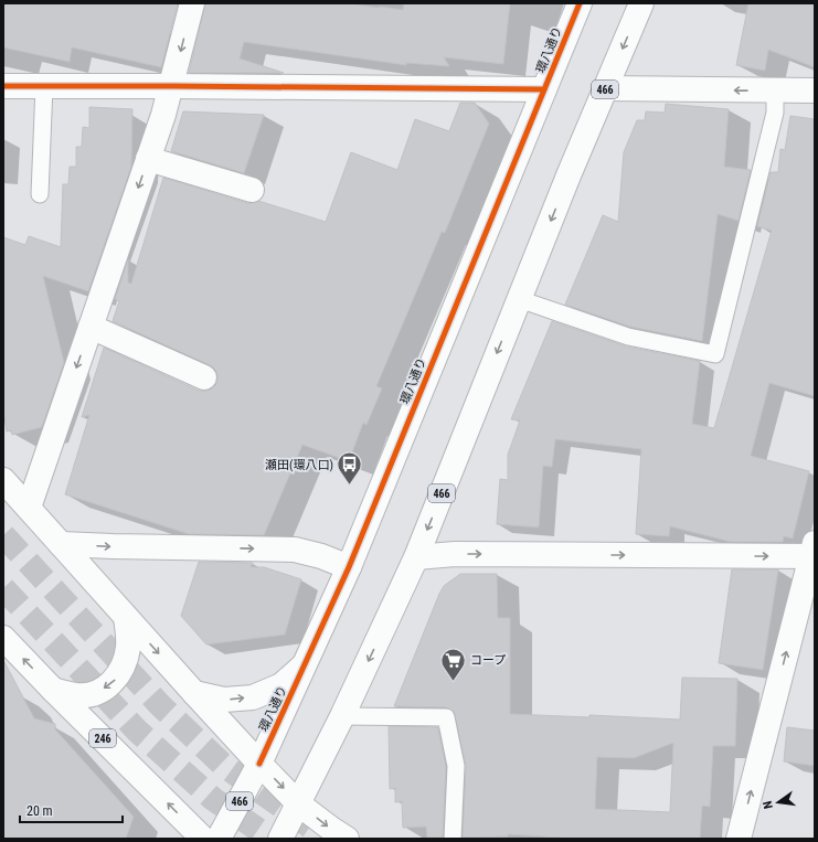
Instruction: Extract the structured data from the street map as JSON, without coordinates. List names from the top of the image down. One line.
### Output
{"streets":{"main road":["環八通り","466","246"]},"places":{"bus stop":["瀬田(環八口)"],"supermarket":["コープ"]},"scale_bar":"20 m","north":"left"}
